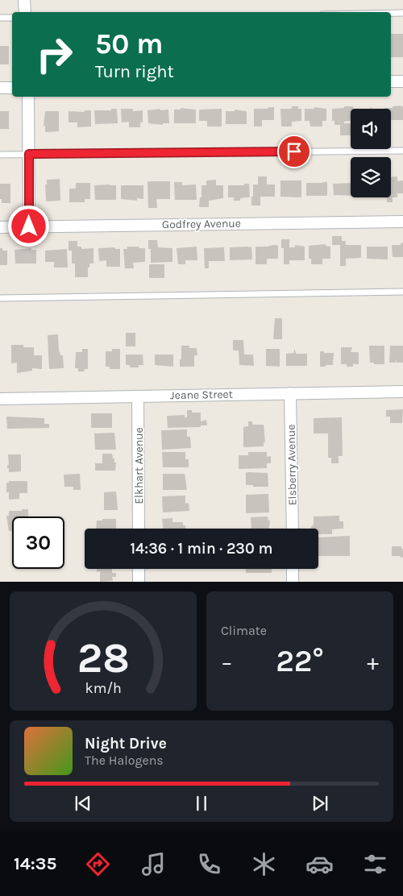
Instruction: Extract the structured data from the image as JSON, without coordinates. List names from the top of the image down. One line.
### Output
{"streets":{"street":["Godfrey Avenue","Jeane Street","Elsberry Avenue","Elkhart Avenue"]},"crossings":[["Jeane Street","Elsberry Avenue"],["Jeane Street","Elkhart Avenue"]],"page":{"turn":["50 m","Turn right"],"limit":"30","trip":"14:36 · 1 min · 230 m","tile":"Climate","heat":["−","22°","+"],"song":["Night Drive","The Halogens"],"tabs":"14:35","gauge":["28","km/h"]}}
